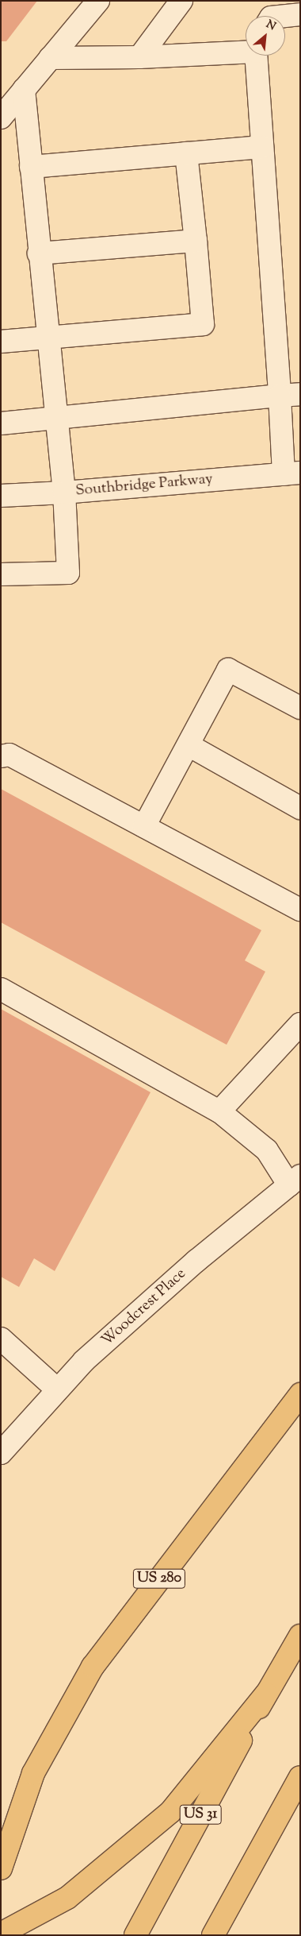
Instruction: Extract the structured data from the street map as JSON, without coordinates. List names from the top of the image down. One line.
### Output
{"streets":{"highway":["US 280","US 31"],"street":["Southbridge Parkway","Woodcrest Place"]},"north":"top right"}
